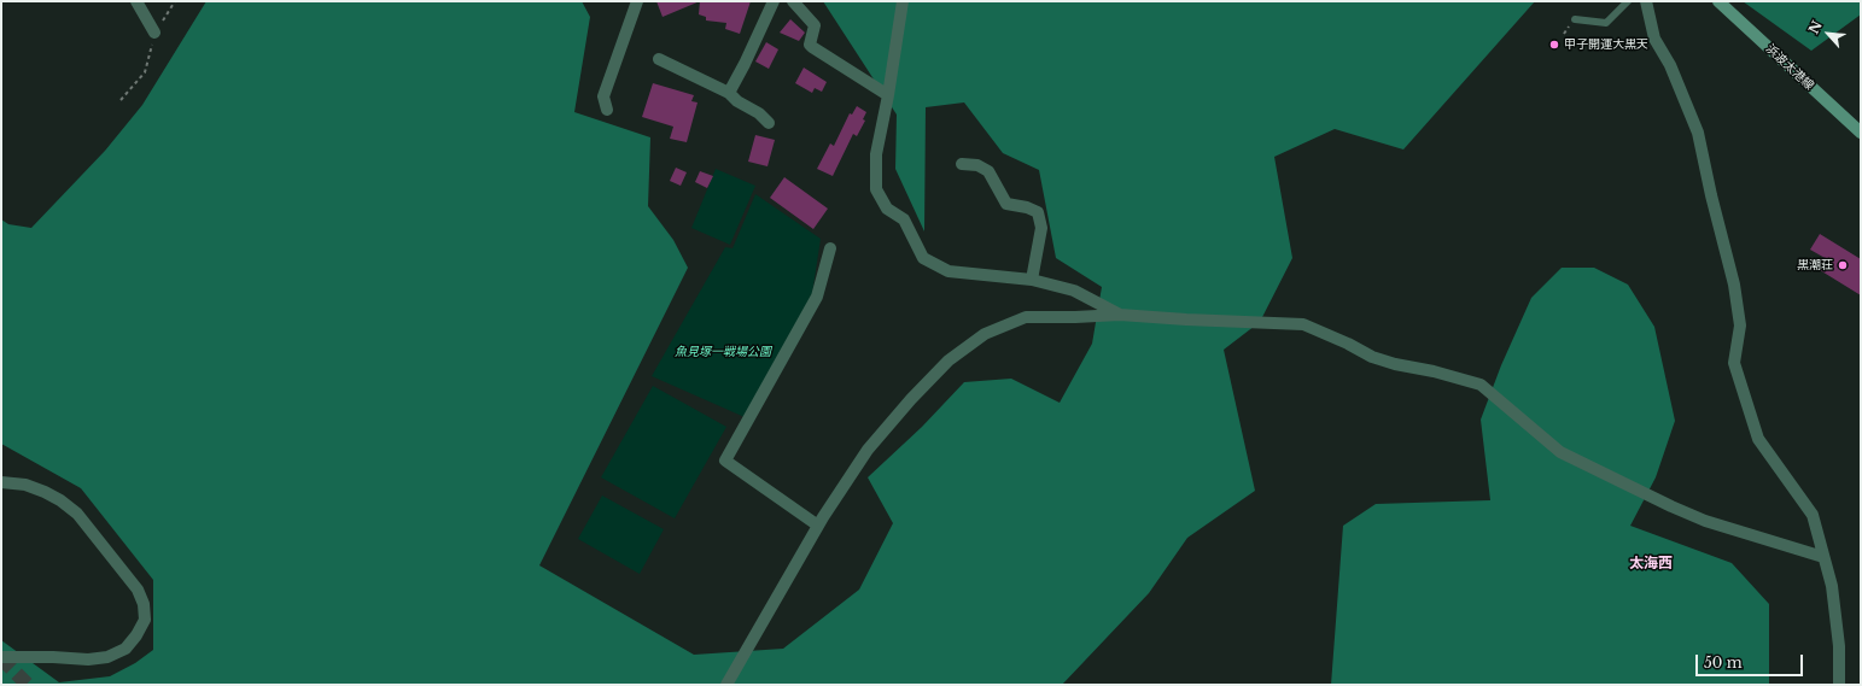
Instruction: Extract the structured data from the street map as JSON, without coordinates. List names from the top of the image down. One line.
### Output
{"streets":{"main road":["浜波太港線"]},"districts":["太海西"],"parks":["魚見塚一戦場公園"],"places":["甲子開運大黒天","黒潮荘"],"scale_bar":"50 m","north":"top left"}
